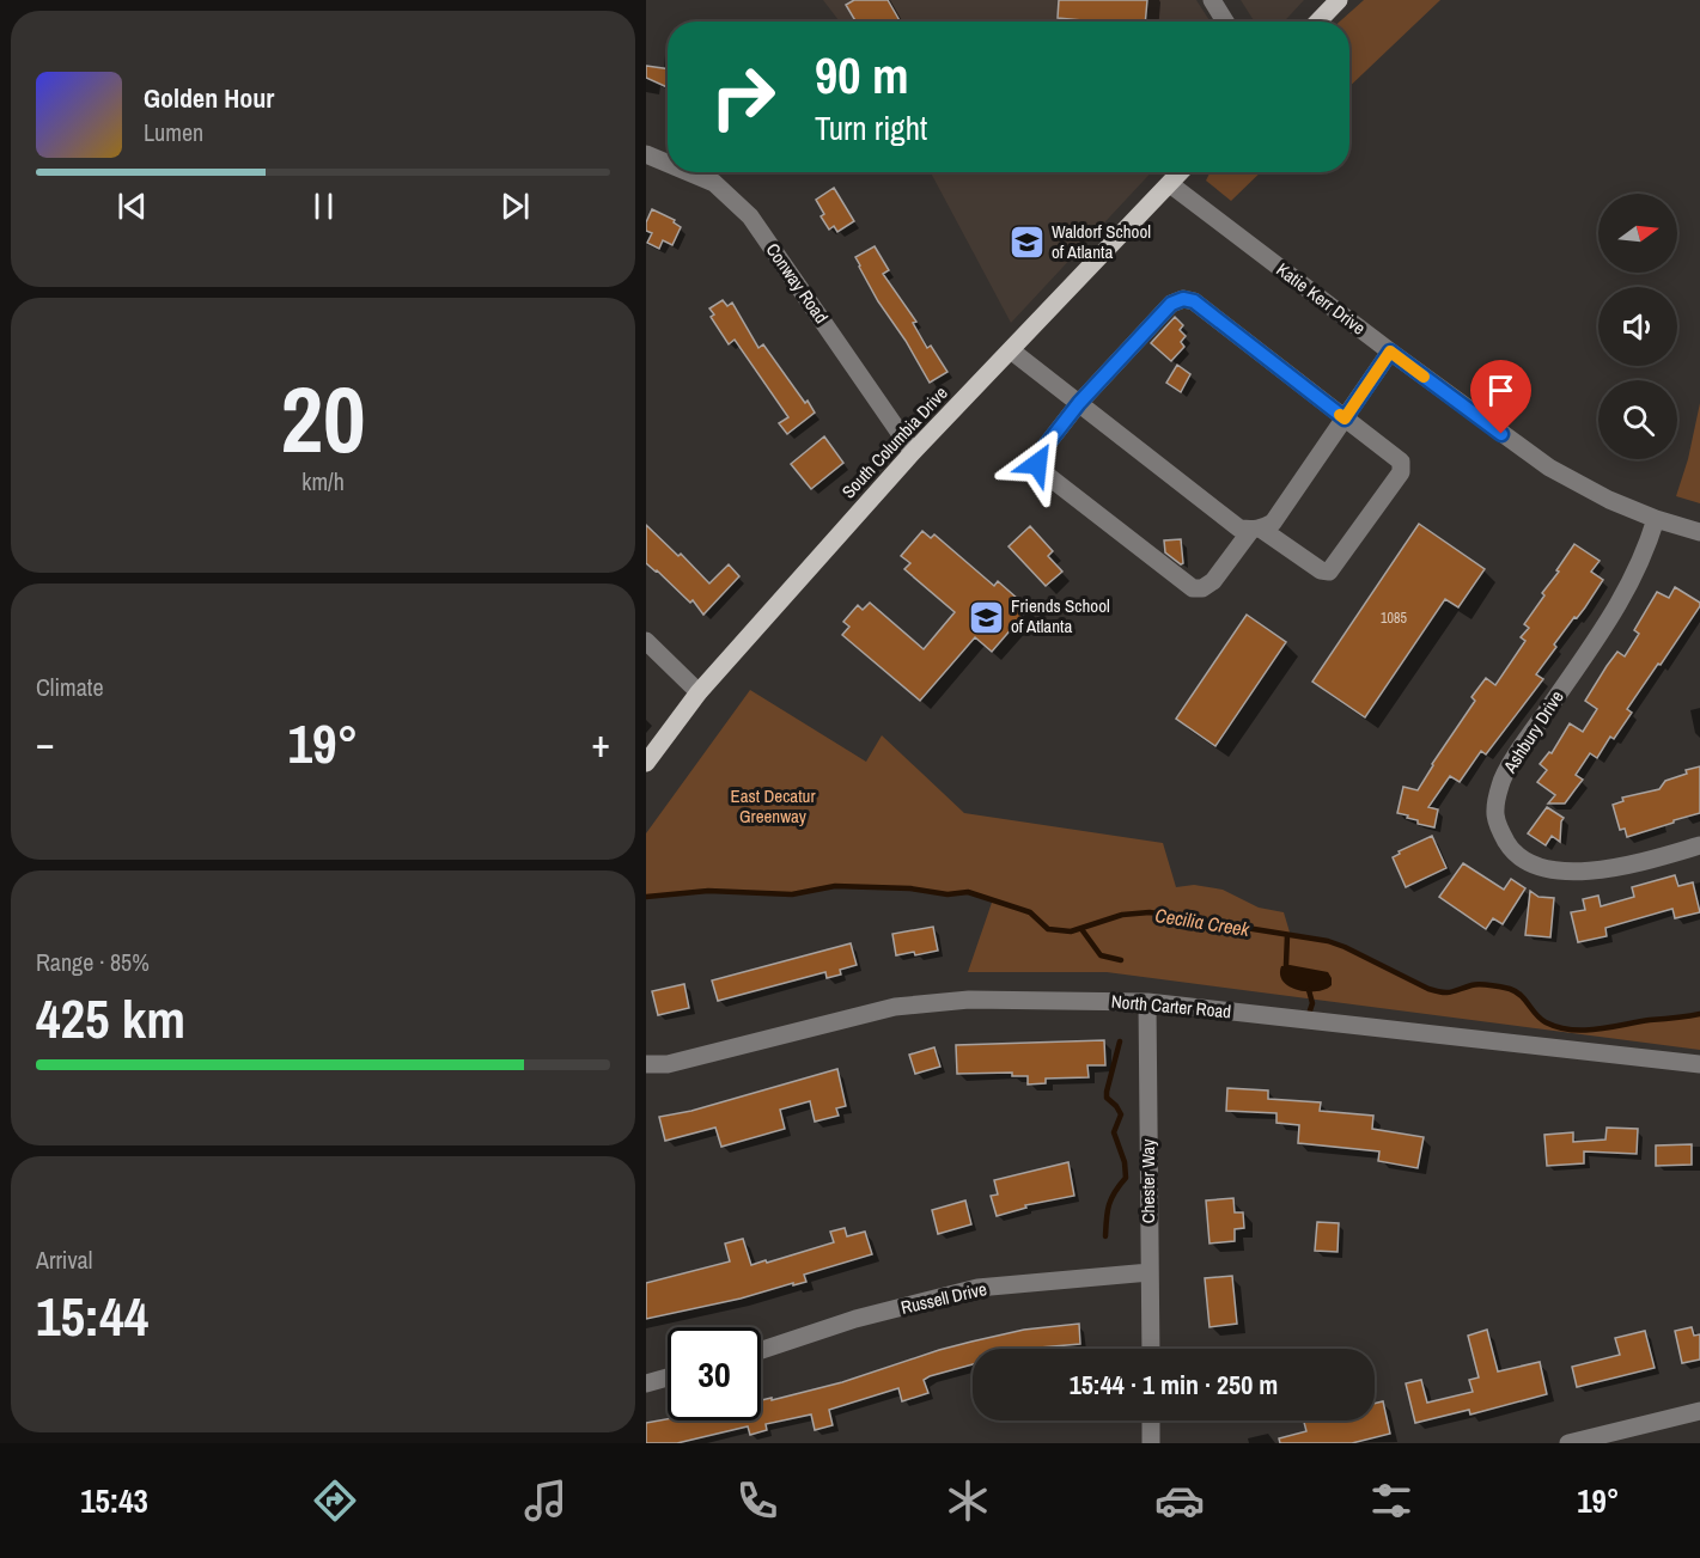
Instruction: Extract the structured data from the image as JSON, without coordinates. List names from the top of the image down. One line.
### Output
{"streets":{"main road":["South Columbia Drive"],"street":["Conway Road","Katie Kerr Drive","Ashbury Drive","North Carter Road","Chester Way","Russell Drive"]},"crossings":[["Conway Road","South Columbia Drive"],["Katie Kerr Drive","South Columbia Drive"],["Katie Kerr Drive","Ashbury Drive"],["North Carter Road","Chester Way"],["Chester Way","Russell Drive"]],"water":["Cecilia Creek"],"parks":["East Decatur Greenway"],"places":{"school or university":["Waldorf School of Atlanta","Friends School of Atlanta"]},"house_numbers":["1085"],"north":"right","page":{"turn":["90 m","Turn right"],"song":["Golden Hour","Lumen"],"tile":[["20","km/h"],"Climate",["Range · 85%","425 km"],["Arrival","15:44"]],"heat":["−","19°","+"],"limit":"30","trip":"15:44 · 1 min · 250 m","tabs":["15:43","19°"]}}
